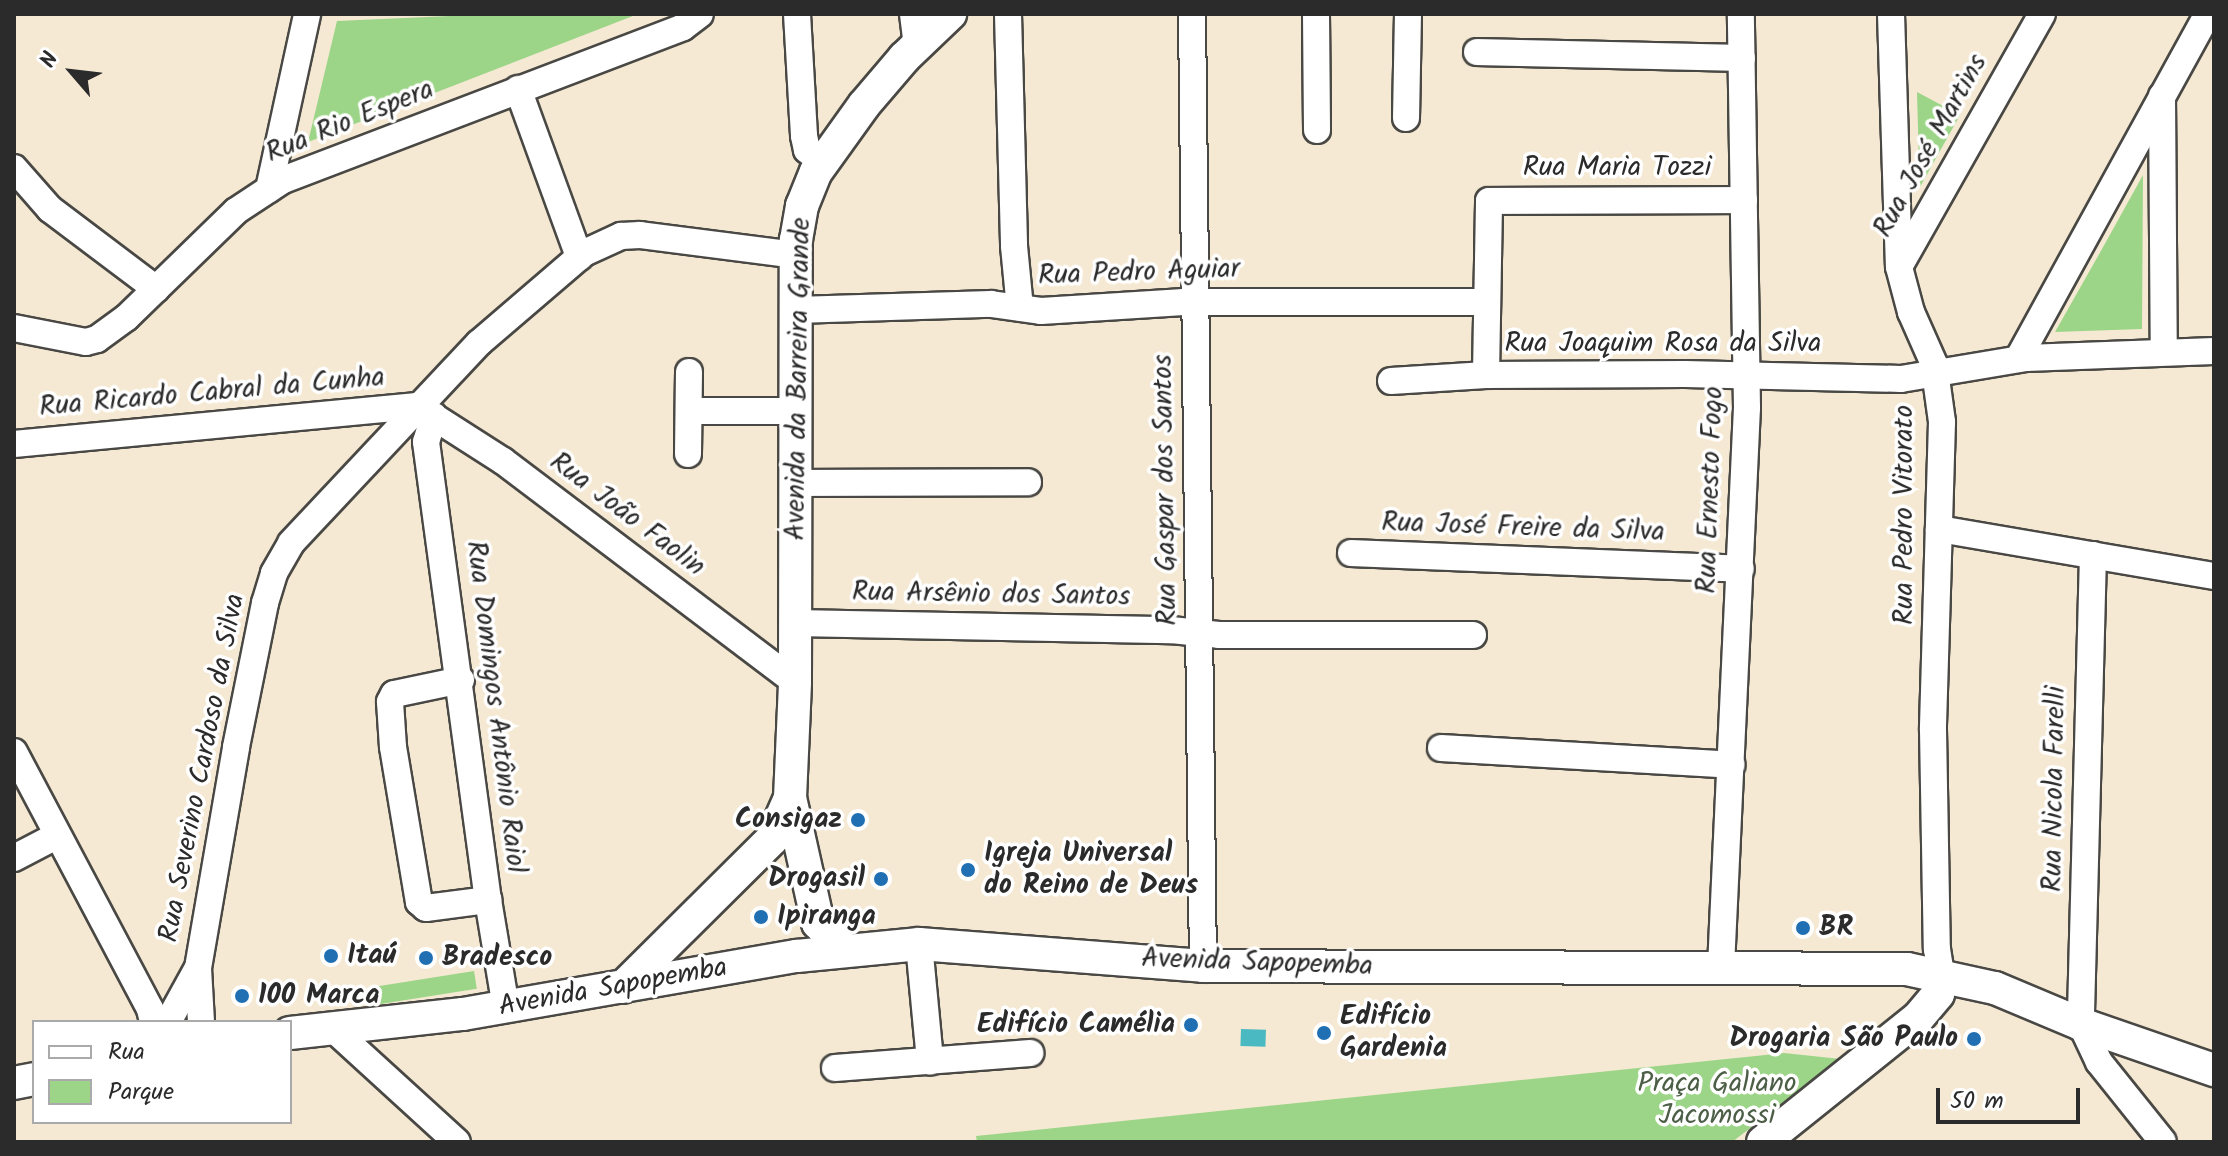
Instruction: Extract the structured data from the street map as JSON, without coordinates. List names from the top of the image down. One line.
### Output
{"streets":{"main road":["Avenida da Barreira Grande","Avenida Sapopemba"],"street":["Rua Rio Espera","Rua José Martins","Rua Maria Tozzi","Rua Pedro Aguiar","Rua Joaquim Rosa da Silva","Rua Ricardo Cabral da Cunha","Rua Gaspar dos Santos","Rua Ernesto Fogo","Rua João Faolin","Rua Pedro Vitorato","Rua José Freire da Silva","Rua Arsênio dos Santos","Rua Domingos Antônio Raiol","Rua Severino Cardoso da Silva","Rua Nicola Farelli"]},"crossings":[["Rua José Martins","Rua Pedro Vitorato"],["Rua Maria Tozzi","Rua Pedro Aguiar"],["Rua Maria Tozzi","Rua Ernesto Fogo"],["Rua Pedro Aguiar","Avenida da Barreira Grande"],["Rua Pedro Aguiar","Rua Gaspar dos Santos"],["Rua Joaquim Rosa da Silva","Rua Ernesto Fogo"],["Rua Joaquim Rosa da Silva","Rua Pedro Vitorato"],["Avenida da Barreira Grande","Rua João Faolin"],["Avenida da Barreira Grande","Rua Arsênio dos Santos"],["Avenida da Barreira Grande","Rua Severino Cardoso da Silva"],["Avenida da Barreira Grande","Avenida Sapopemba"],["Rua Ricardo Cabral da Cunha","Rua João Faolin"],["Rua Ricardo Cabral da Cunha","Rua Domingos Antônio Raiol"],["Rua Ricardo Cabral da Cunha","Rua Severino Cardoso da Silva"],["Rua Gaspar dos Santos","Rua Arsênio dos Santos"],["Rua Gaspar dos Santos","Avenida Sapopemba"],["Rua Ernesto Fogo","Rua José Freire da Silva"],["Rua Ernesto Fogo","Avenida Sapopemba"],["Rua João Faolin","Rua Domingos Antônio Raiol"],["Rua João Faolin","Rua Severino Cardoso da Silva"],["Rua Pedro Vitorato","Avenida Sapopemba"],["Rua Domingos Antônio Raiol","Rua Severino Cardoso da Silva"],["Rua Domingos Antônio Raiol","Avenida Sapopemba"],["Rua Nicola Farelli","Avenida Sapopemba"]],"parks":["Praça Galiano Jacomossi"],"places":["Consigaz","Igreja Universal do Reino de Deus","Drogasil","Ipiranga","BR","Itaú","Bradesco","100 Marca","Edifício Camélia","Edifício Gardenia","Drogaria São Paulo"],"legend":["Rua","Parque"],"scale_bar":"50 m","north":"top left"}
